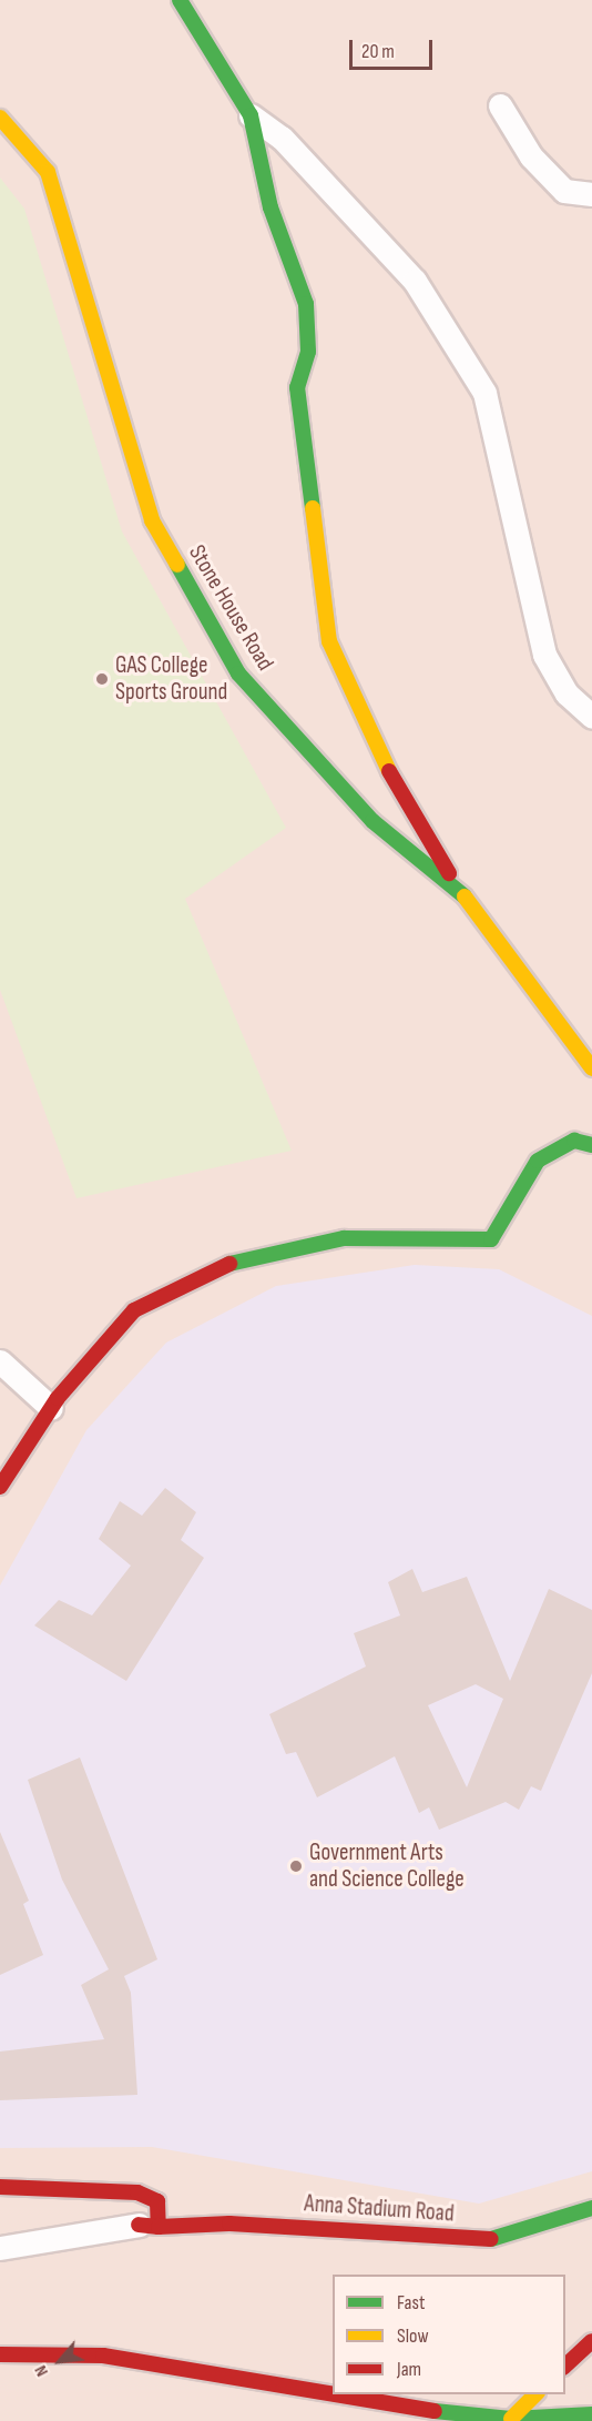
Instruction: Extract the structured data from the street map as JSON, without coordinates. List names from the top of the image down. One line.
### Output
{"streets":{"street":["Stone House Road","Anna Stadium Road"]},"places":["GAS College Sports Ground","Government Arts and Science College"],"legend":["Fast","Slow","Jam"],"scale_bar":"20 m","north":"bottom left"}
